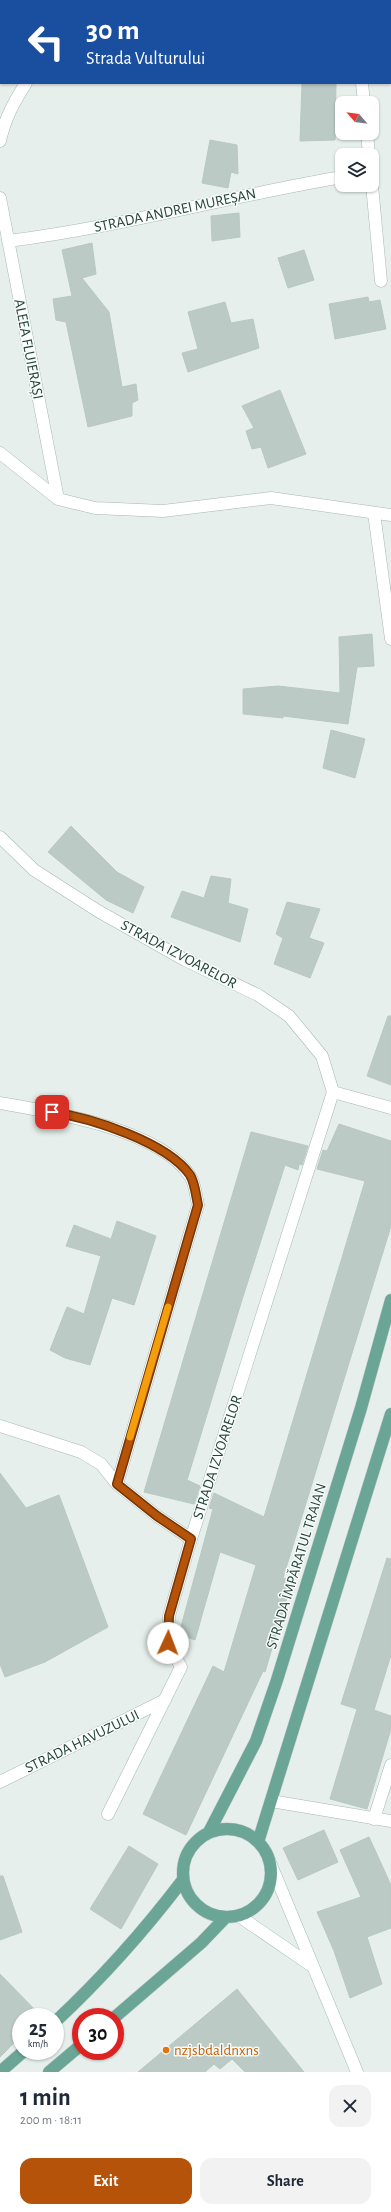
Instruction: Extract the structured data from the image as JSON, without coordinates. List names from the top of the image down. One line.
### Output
{"streets":{"main road":["STRADA ÎMPĂRATUL TRAIAN"],"street":["STRADA ANDREI MUREȘAN","ALEEA FLUIERAȘI","STRADA IZVOARELOR","STRADA HAVUZULUI"]},"crossings":[["STRADA ANDREI MUREȘAN","ALEEA FLUIERAȘI"],["STRADA IZVOARELOR","STRADA HAVUZULUI"]],"places":["nzjsbdaldnxns"],"north":"top left","page":{"turn":["30 m","Strada Vulturului"],"speed":"25 km/h","limit":"30","heading":["1 min","200 m · 18:11"],"buttons":["Exit","Share"]}}
